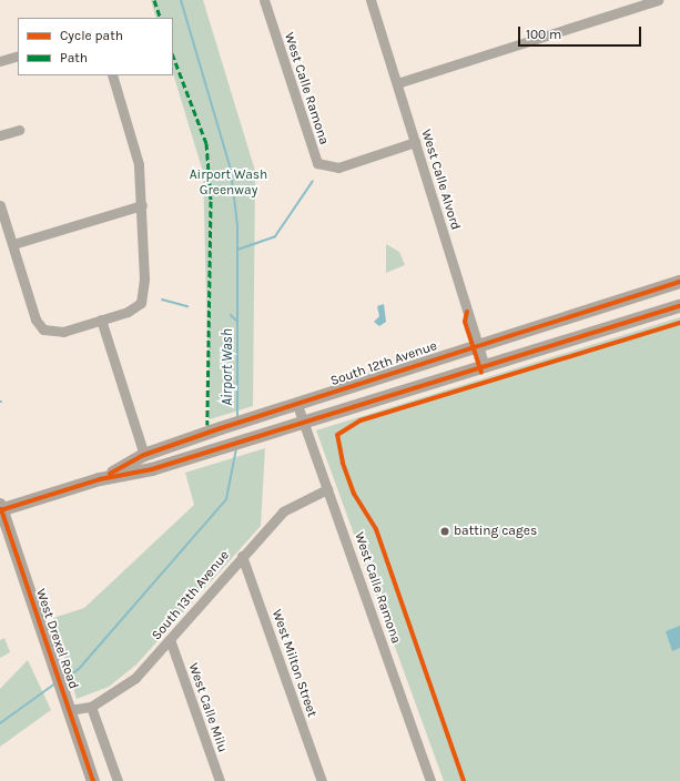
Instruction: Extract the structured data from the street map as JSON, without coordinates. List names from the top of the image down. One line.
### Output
{"streets":{"main road":["South 12th Avenue","West Drexel Road"],"street":["West Calle Ramona","West Calle Alvord","South 13th Avenue","West Milton Street","West Calle Milu"]},"crossings":[["West Calle Ramona","West Calle Alvord"],["West Calle Ramona","South 12th Avenue"],["West Calle Ramona","South 13th Avenue"],["West Calle Alvord","South 12th Avenue"],["South 12th Avenue","West Drexel Road"],["South 13th Avenue","West Drexel Road"],["South 13th Avenue","West Milton Street"],["South 13th Avenue","West Calle Milu"]],"water":["Airport Wash"],"parks":["Airport Wash Greenway"],"places":["batting cages"],"legend":["Cycle path","Path"],"scale_bar":"100 m"}
